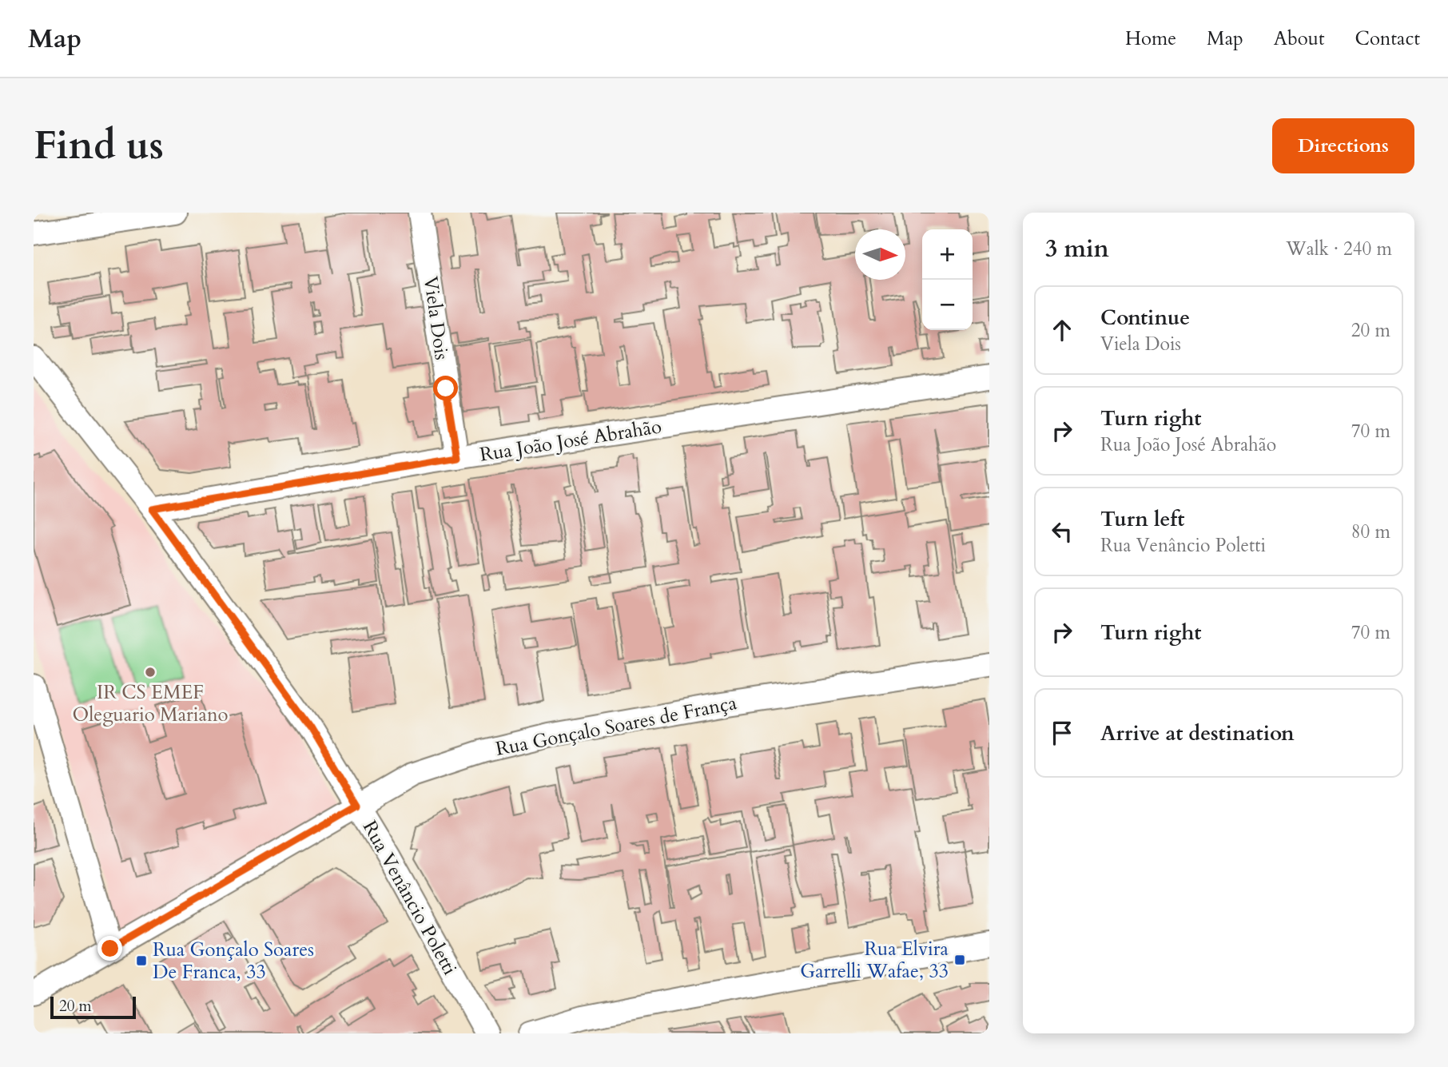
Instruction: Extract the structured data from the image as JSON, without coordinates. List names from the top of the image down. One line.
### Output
{"streets":{"street":["Viela Dois","Rua João José Abrahão","Rua Gonçalo Soares de França","Rua Venâncio Poletti"]},"crossings":[["Viela Dois","Rua João José Abrahão"],["Rua João José Abrahão","Rua Venâncio Poletti"],["Rua Gonçalo Soares de França","Rua Venâncio Poletti"]],"places":{"other":["IR CS EMEF Oleguario Mariano"],"transit":["Rua Elvira Garrelli Wafae, 33","Rua Gonçalo Soares De Franca, 33"]},"scale_bar":"20 m","north":"right","page":{"header":"Map","nav":["Home","Map","About","Contact"],"buttons":"Directions","title":"Find us","heading":["3 min","Walk · 240 m"],"map_buttons":["+","−"],"list":[["Continue","Viela Dois","20 m"],["Turn right","Rua João José Abrahão","70 m"],["Turn left","Rua Venâncio Poletti","80 m"],["Turn right","70 m"],"Arrive at destination"],"scale":"20 m"}}
